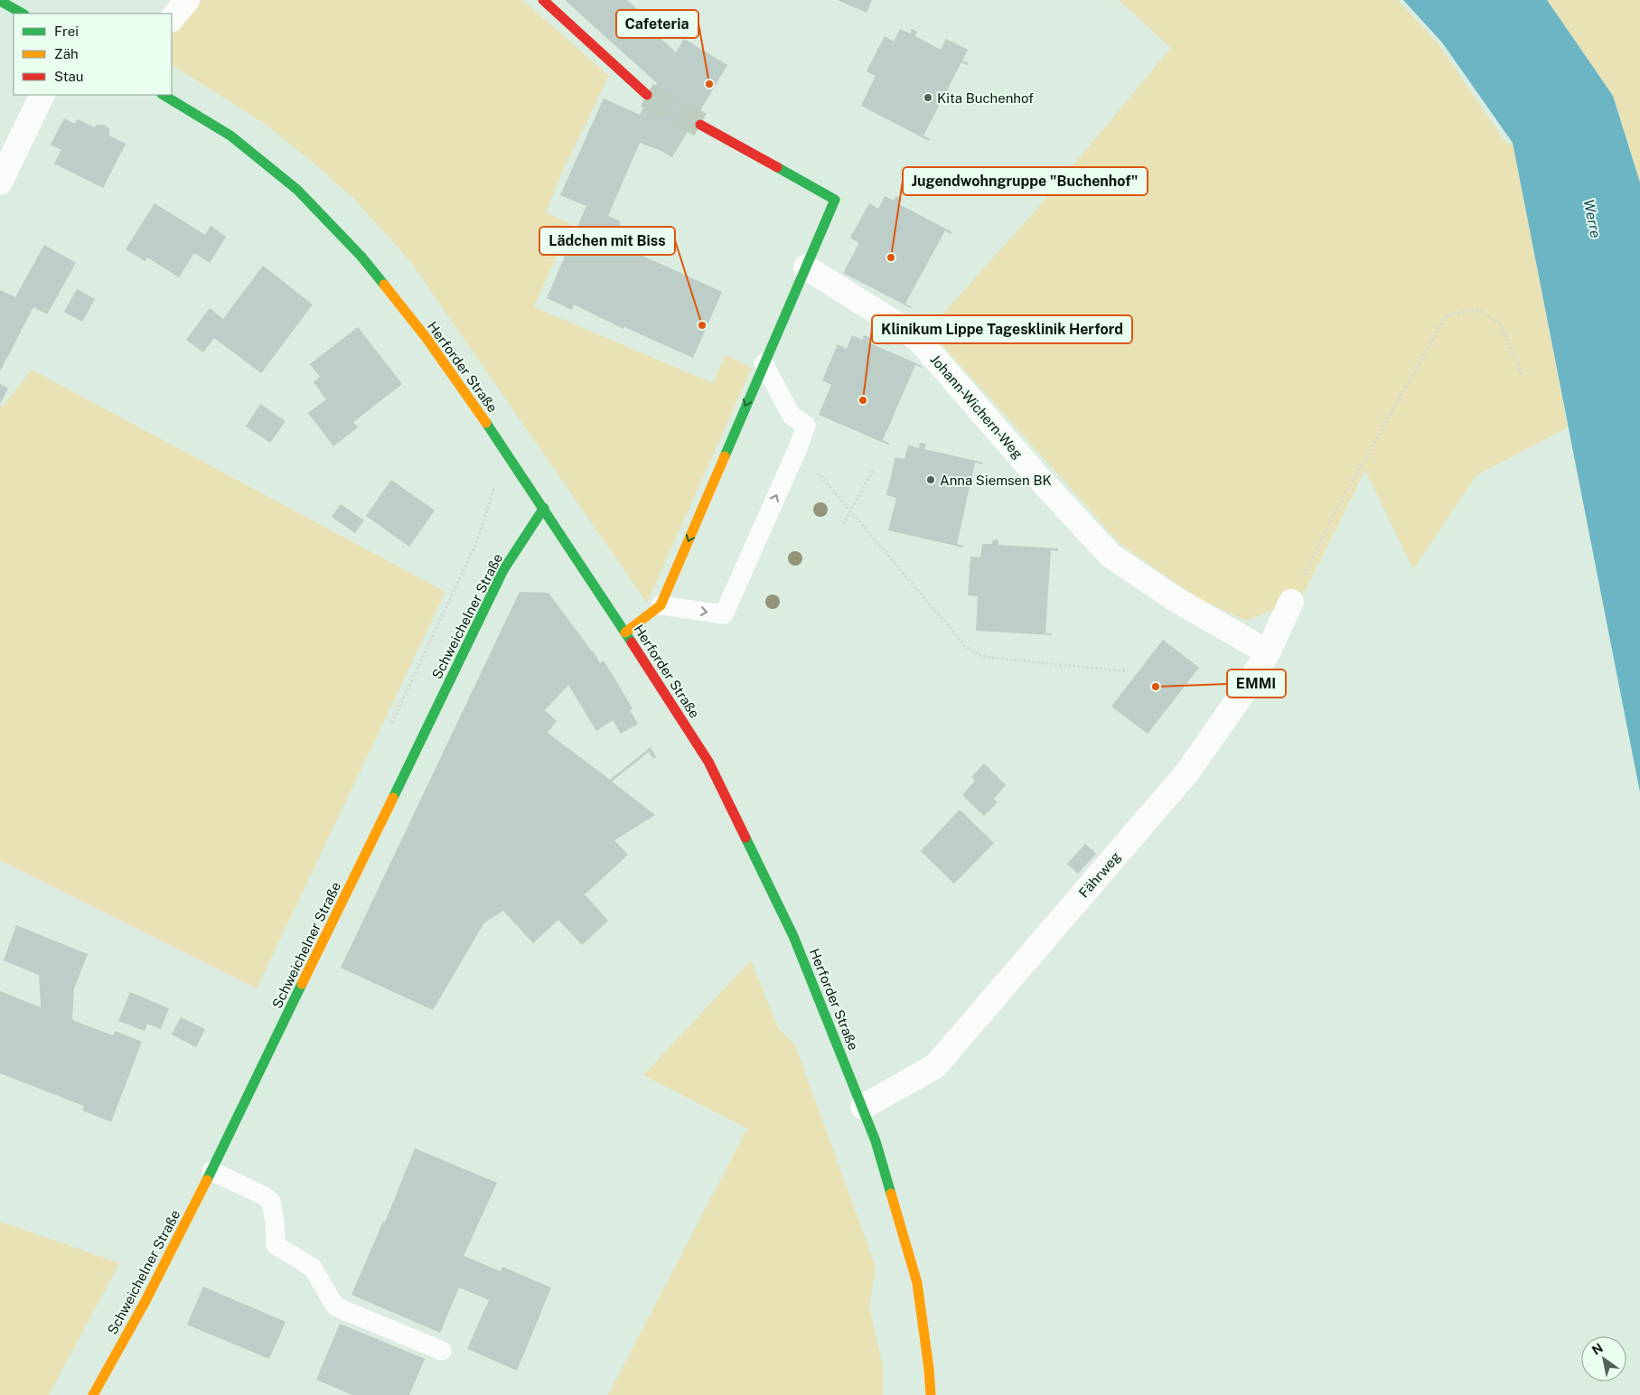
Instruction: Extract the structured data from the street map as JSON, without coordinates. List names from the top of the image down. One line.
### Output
{"streets":{"street":["Herforder Straße","Johann-Wichern-Weg","Schweichelner Straße","Fährweg"]},"crossings":[["Herforder Straße","Schweichelner Straße"],["Herforder Straße","Fährweg"],["Johann-Wichern-Weg","Fährweg"]],"water":["Werre"],"places":["Cafeteria","Kita Buchenhof","Jugendwohngruppe \"Buchenhof\"","Lädchen mit Biss","Klinikum Lippe Tagesklinik Herford","Anna Siemsen BK","EMMI"],"legend":["Frei","Zäh","Stau"],"north":"top left"}
